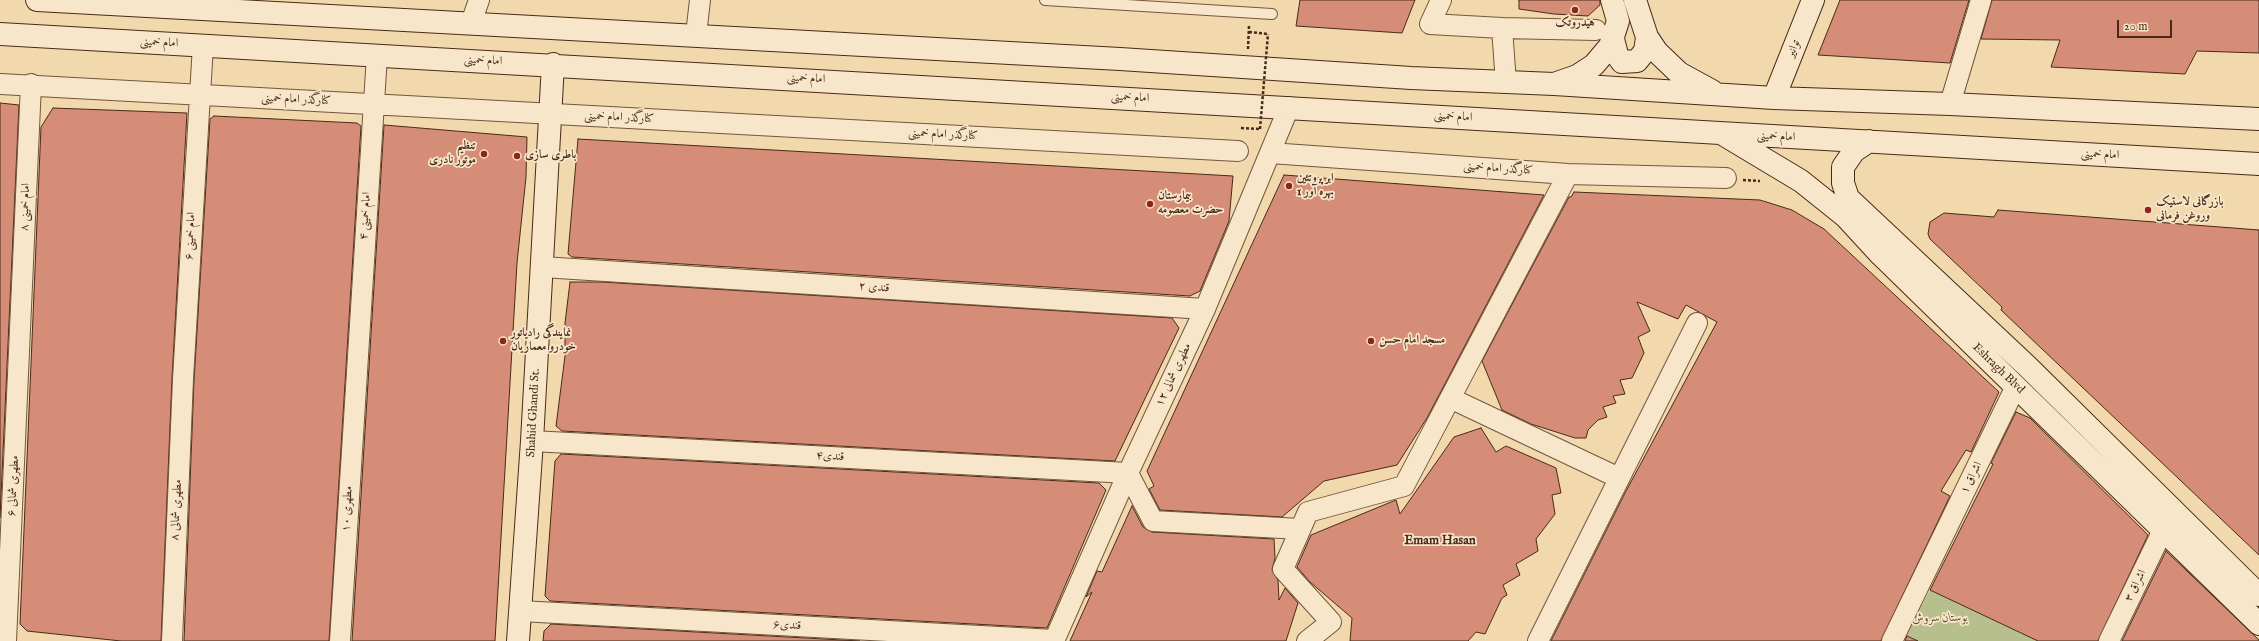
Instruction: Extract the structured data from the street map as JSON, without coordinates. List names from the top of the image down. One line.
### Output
{"streets":{"main road":["امام خمینی","توانیر","Eshragh Blvd","Shahid Ghandi St."],"street":["کنارگذر امام خمینی","امام خمینی ۸","امام خمینی ۴","امام خمینی ۶","قندی ۲","مطهری شمالی ۱۲","قندی۴","اشراق ۱","مطهری شمالی ۶","مطهری ۱۰","مطهری شمالی ۸","اشراق ۳","قندی۶"]},"crossings":[["امام خمینی","امام خمینی ۴"],["امام خمینی","امام خمینی ۶"],["امام خمینی","Eshragh Blvd"],["امام خمینی","مطهری شمالی ۱۲"],["امام خمینی","Shahid Ghandi St."],["کنارگذر امام خمینی","امام خمینی ۸"],["کنارگذر امام خمینی","امام خمینی ۴"],["کنارگذر امام خمینی","امام خمینی ۶"],["کنارگذر امام خمینی","مطهری شمالی ۱۲"],["کنارگذر امام خمینی","Shahid Ghandi St."],["امام خمینی ۸","مطهری شمالی ۶"],["امام خمینی ۴","مطهری ۱۰"],["امام خمینی ۶","مطهری شمالی ۸"],["قندی ۲","مطهری شمالی ۱۲"],["قندی ۲","Shahid Ghandi St."],["Eshragh Blvd","اشراق ۱"],["Eshragh Blvd","اشراق ۳"],["مطهری شمالی ۱۲","قندی۴"],["مطهری شمالی ۱۲","قندی۶"],["Shahid Ghandi St.","قندی۴"],["Shahid Ghandi St.","قندی۶"]],"districts":["Emam Hasan"],"parks":["بوستان سروش"],"places":["هیدروتک","تنظیم موتور نادری","باطری سازی","ابر پروتئین بهره آور 1","بیمارستان حضرت معصومه","بازرگانی لاستیک وروغن فرمانی","نمایندگی رادیاتور خودرو معماریان","مسجد امام حسن"],"scale_bar":"20 m"}
